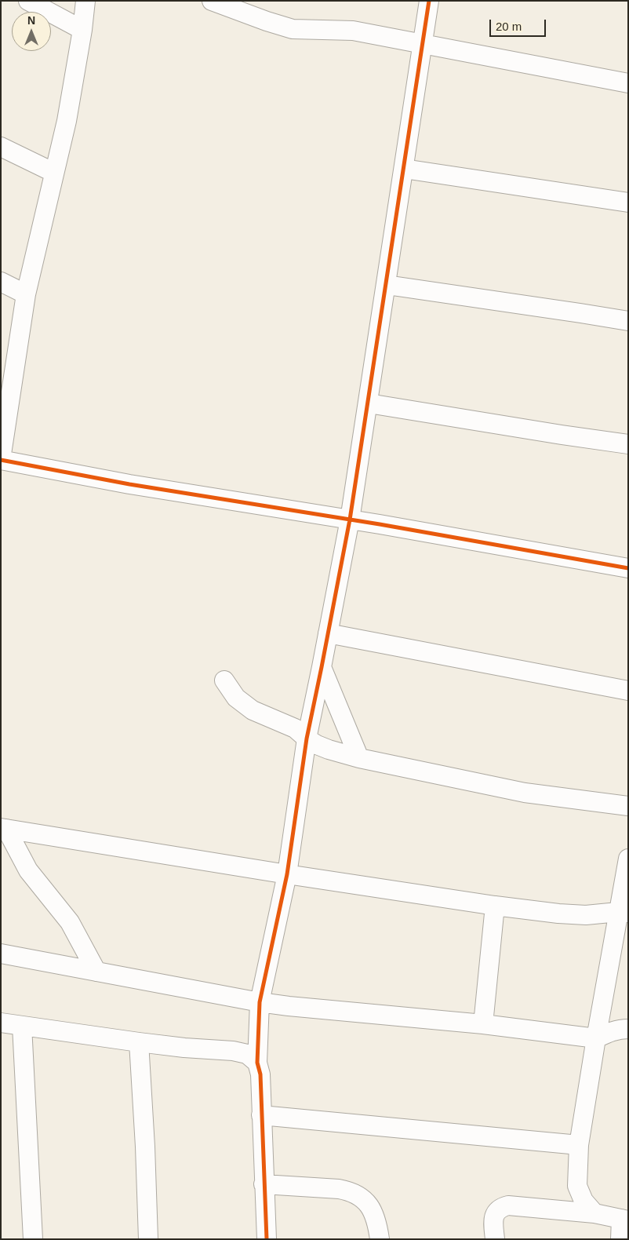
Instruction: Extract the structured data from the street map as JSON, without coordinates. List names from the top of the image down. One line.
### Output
{"scale_bar":"20 m","north":"top"}
